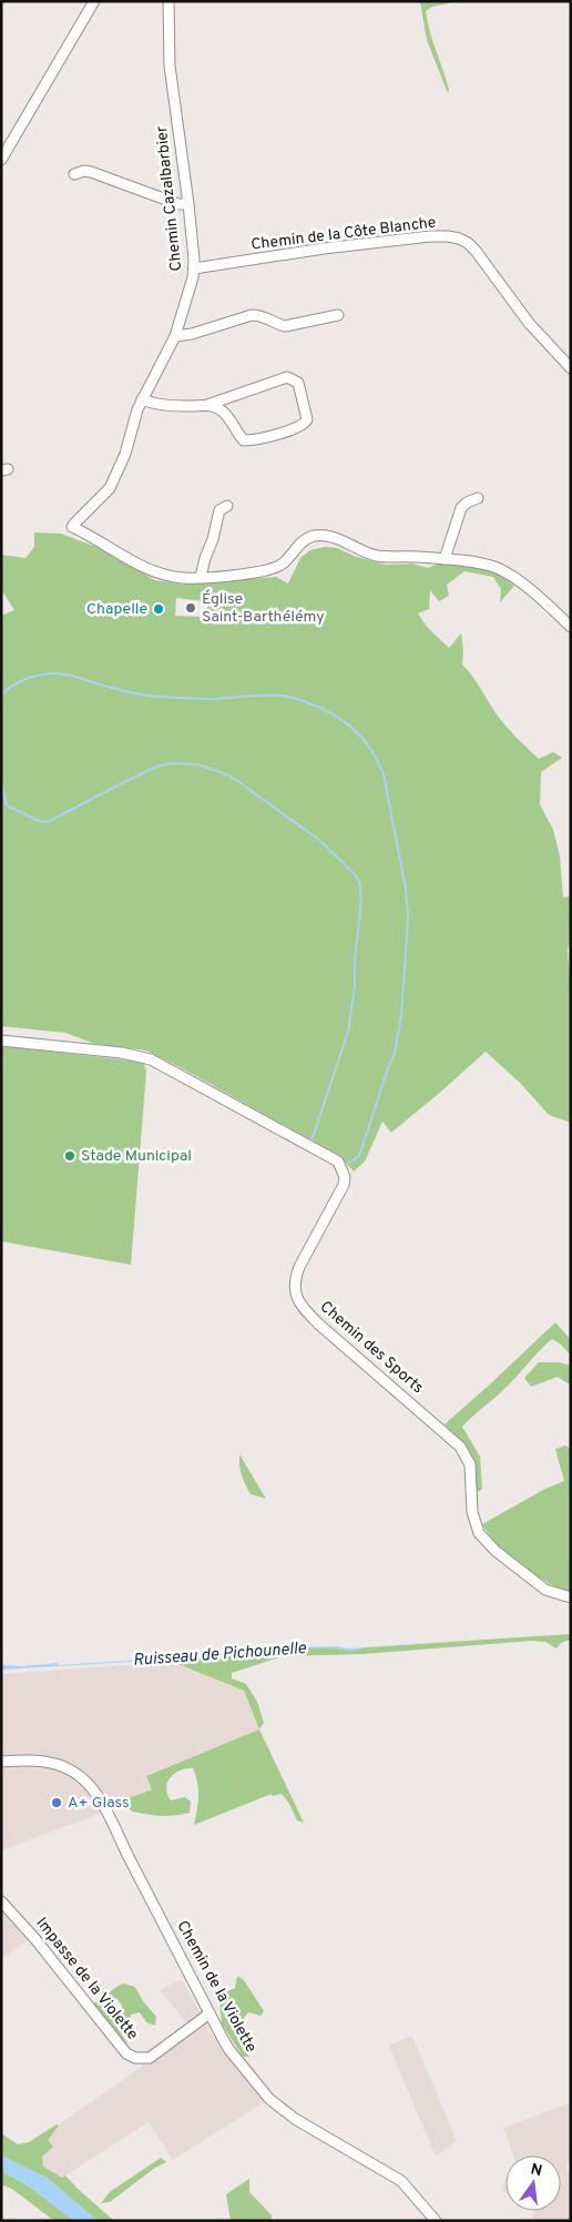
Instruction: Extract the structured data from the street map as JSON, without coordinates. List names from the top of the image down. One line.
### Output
{"streets":{"street":["Chemin Cazalbarbier","Chemin de la Côte Blanche","Chemin des Sports","Impasse de la Violette","Chemin de la Violette"]},"crossings":[["Chemin Cazalbarbier","Chemin de la Côte Blanche"],["Impasse de la Violette","Chemin de la Violette"]],"water":["Ruisseau de Pichounelle"],"places":["Église Saint-Barthélémy","Chapelle","Stade Municipal","A+ Glass"],"north":"top"}
